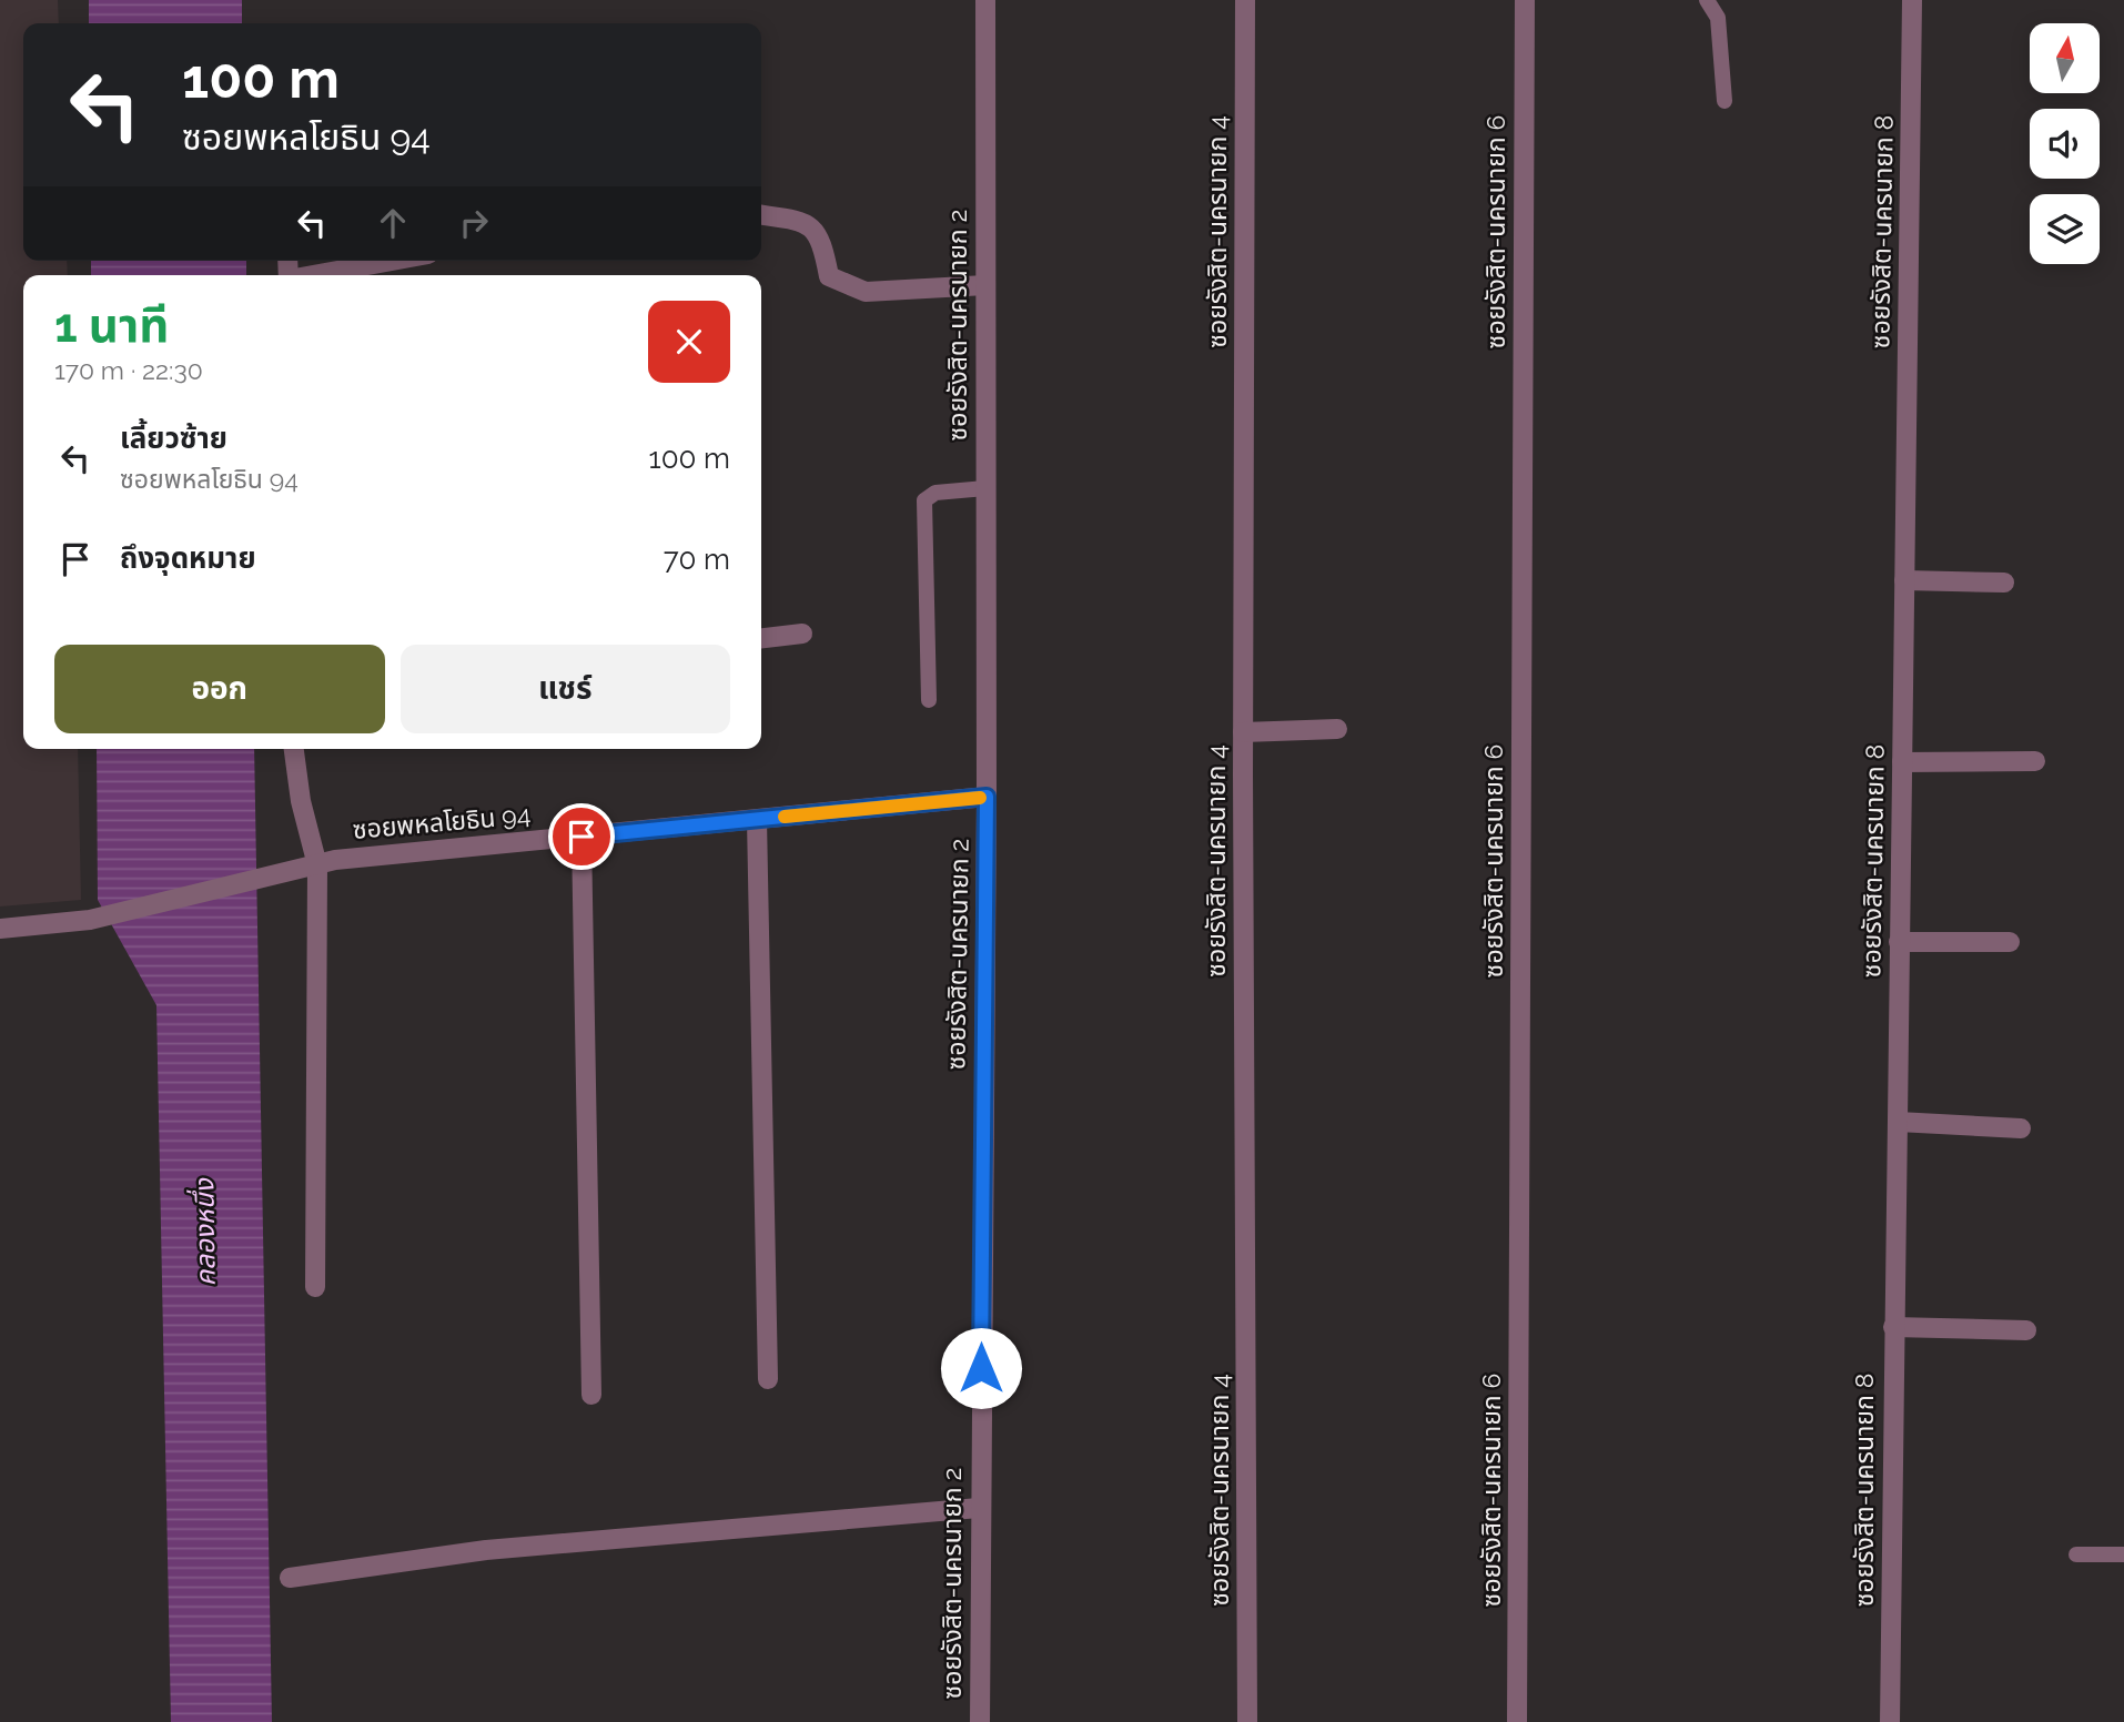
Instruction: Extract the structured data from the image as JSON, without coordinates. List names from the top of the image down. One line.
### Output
{"streets":{"street":["ซอยรังสิต-นครนายก 4","ซอยรังสิต-นครนายก 6","ซอยรังสิต-นครนายก 8","ซอยรังสิต-นครนายก 2","ซอยพหลโยธิน 94"]},"crossings":[["ซอยรังสิต-นครนายก 2","ซอยพหลโยธิน 94"]],"water":["คลองหนึ่ง"],"north":"top","page":{"turn":["100 m","ซอยพหลโยธิน 94"],"heading":["1 นาที","170 m · 22:30"],"list":[{"name":"เลี้ยวซ้าย","note":"ซอยพหลโยธิน 94","value":"100 m"},{"name":"ถึงจุดหมาย","value":"70 m"}],"buttons":["ออก","แชร์"]}}
